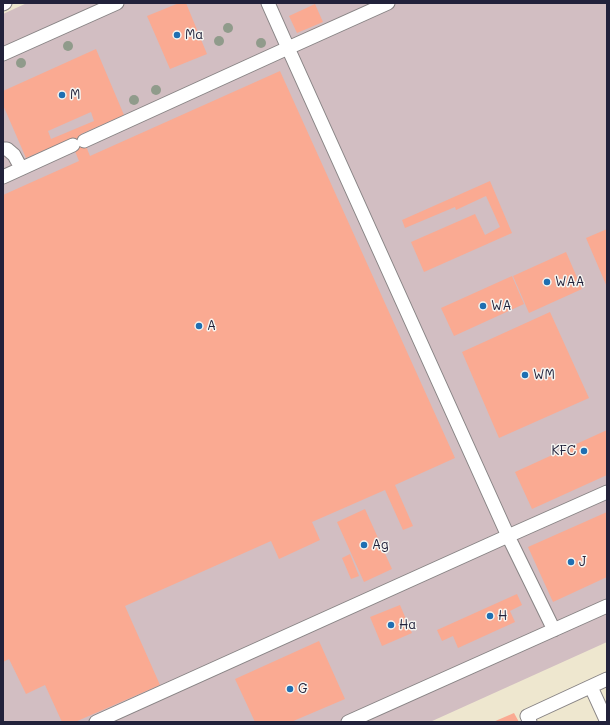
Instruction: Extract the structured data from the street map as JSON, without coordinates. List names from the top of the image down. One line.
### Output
{"places":["Ma","M","WAA","WA","A","WM","KFC","Ag","J","H","Ha","G"]}
